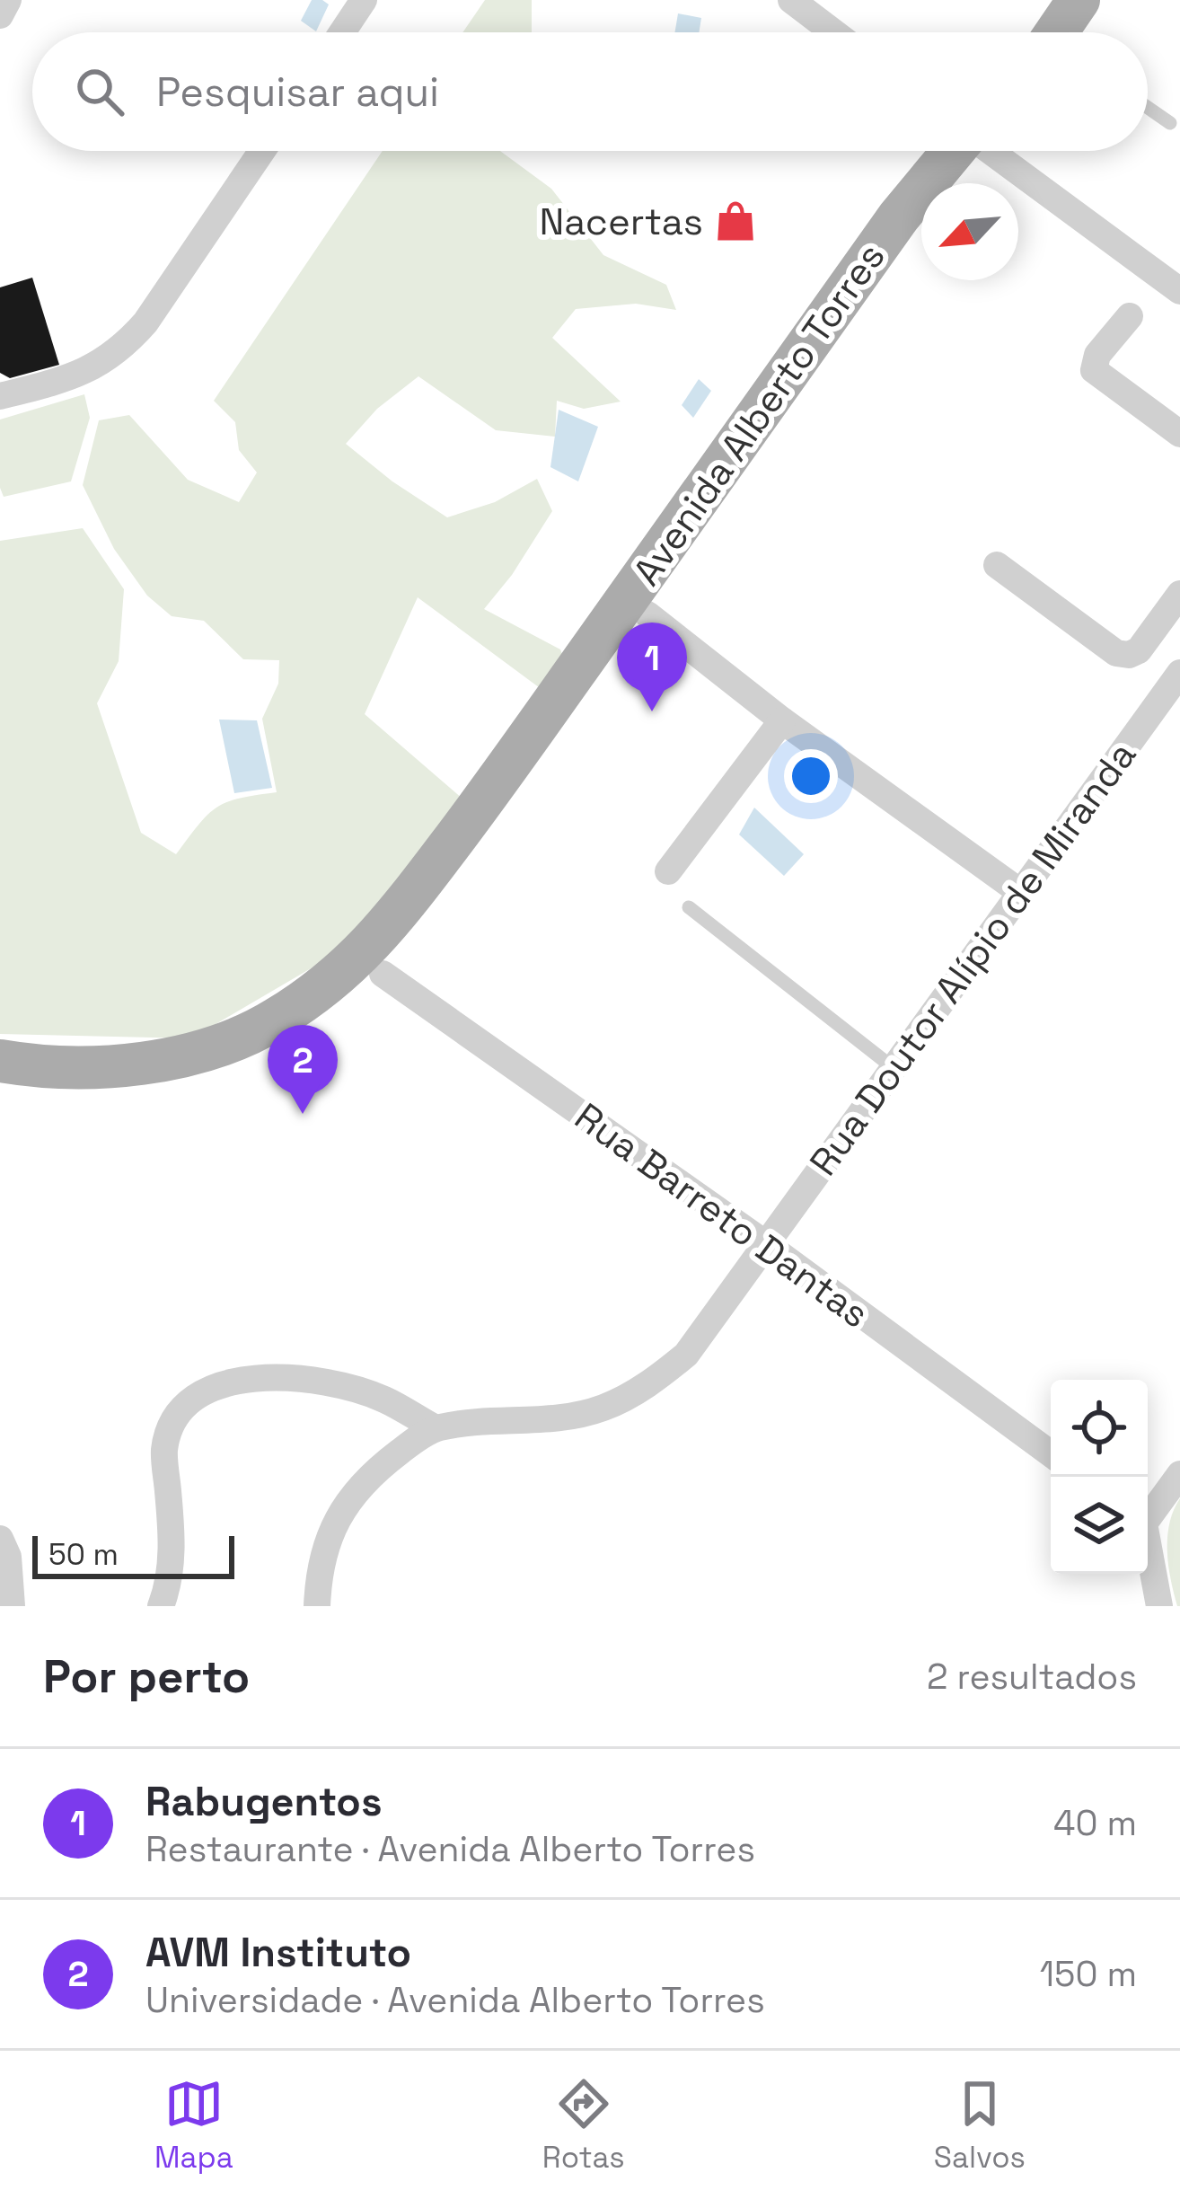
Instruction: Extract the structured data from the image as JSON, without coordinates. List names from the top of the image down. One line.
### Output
{"streets":{"main road":["Avenida Alberto Torres"],"street":["Rua Doutor Alípio de Miranda","Rua Barreto Dantas"]},"crossings":[["Avenida Alberto Torres","Rua Barreto Dantas"],["Rua Doutor Alípio de Miranda","Rua Barreto Dantas"]],"places":{"shop":["Nacertas"]},"scale_bar":"50 m","north":"bottom left","page":{"search":"Pesquisar aqui","pins":["1","2"],"scale":"50 m","heading":["Por perto","2 resultados"],"list":[{"mark":"1","name":"Rabugentos","note":"Restaurante · Avenida Alberto Torres","value":"40 m"},{"mark":"2","name":"AVM Instituto","note":"Universidade · Avenida Alberto Torres","value":"150 m"}],"nav":["Mapa","Rotas","Salvos"]}}
